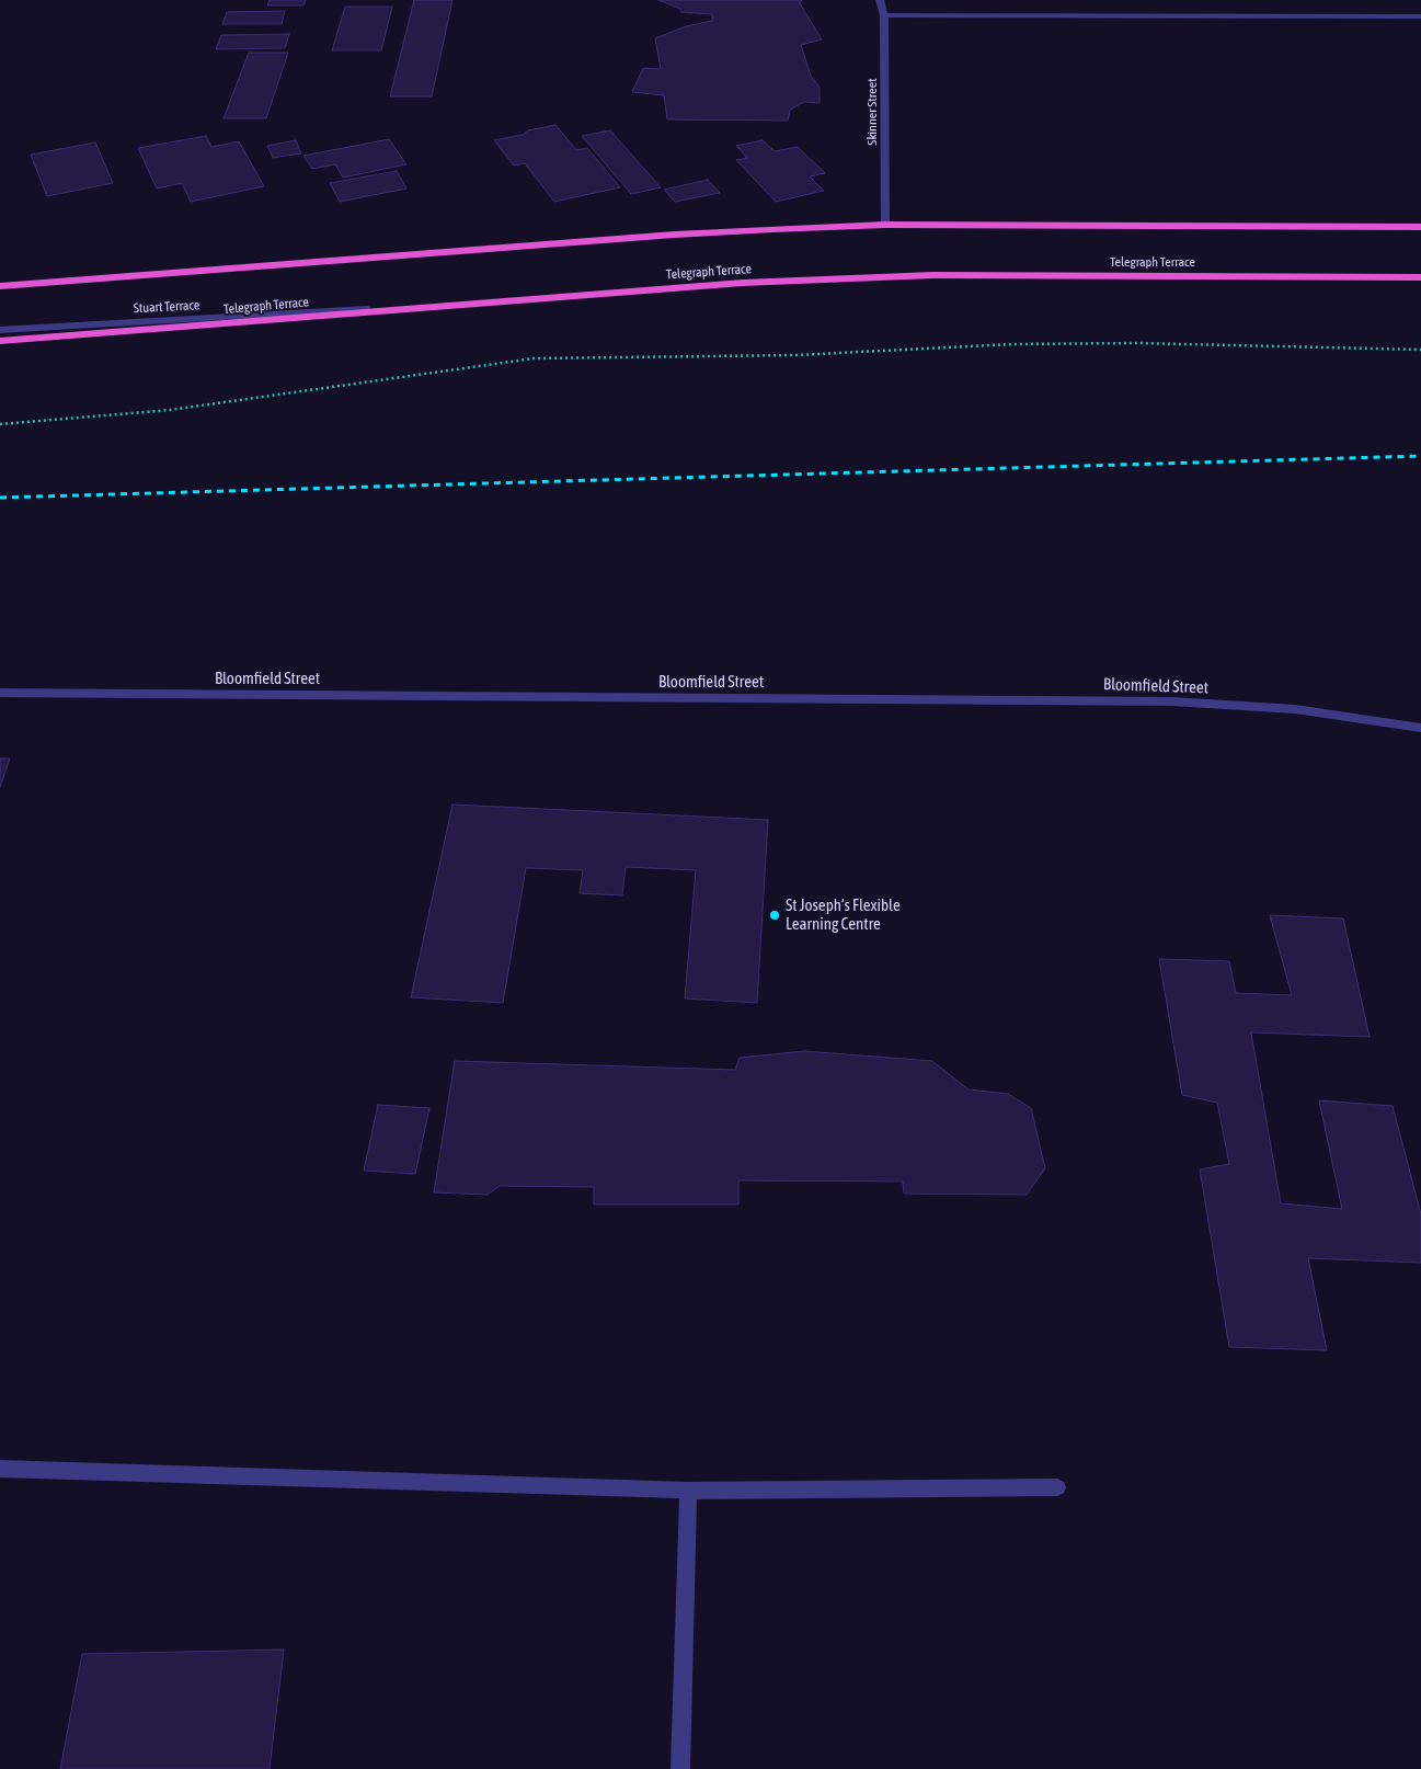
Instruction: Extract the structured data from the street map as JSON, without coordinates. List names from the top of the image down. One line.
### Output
{"streets":{"highway":["Telegraph Terrace"],"street":["Skinner Street","Stuart Terrace","Bloomfield Street"]},"crossings":[["Telegraph Terrace","Stuart Terrace"]],"places":["St Joseph’s Flexible Learning Centre"]}
